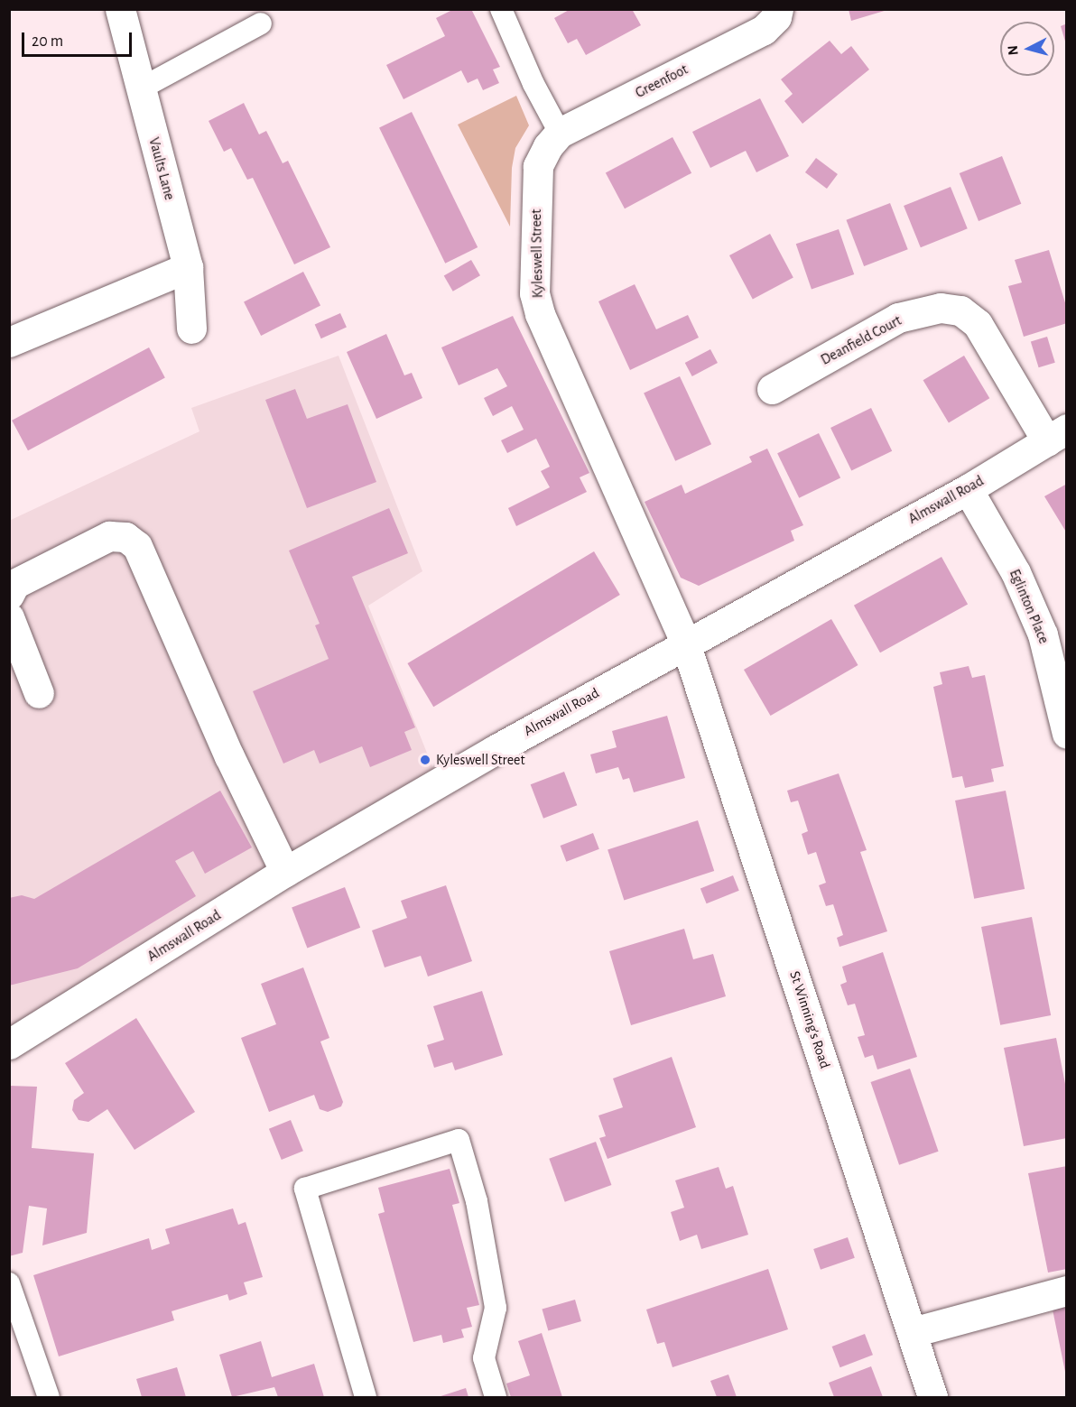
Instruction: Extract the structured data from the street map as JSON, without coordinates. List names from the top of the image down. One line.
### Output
{"streets":{"street":["Greenfoot","Vaults Lane","Kyleswell Street","Deanfield Court","Almswall Road","Eglinton Place","St Winning's Road"]},"crossings":[["Greenfoot","Kyleswell Street"],["Kyleswell Street","Almswall Road"],["Kyleswell Street","St Winning's Road"],["Deanfield Court","Almswall Road"],["Almswall Road","Eglinton Place"],["Almswall Road","St Winning's Road"]],"places":["Kyleswell Street"],"scale_bar":"20 m","north":"left"}
